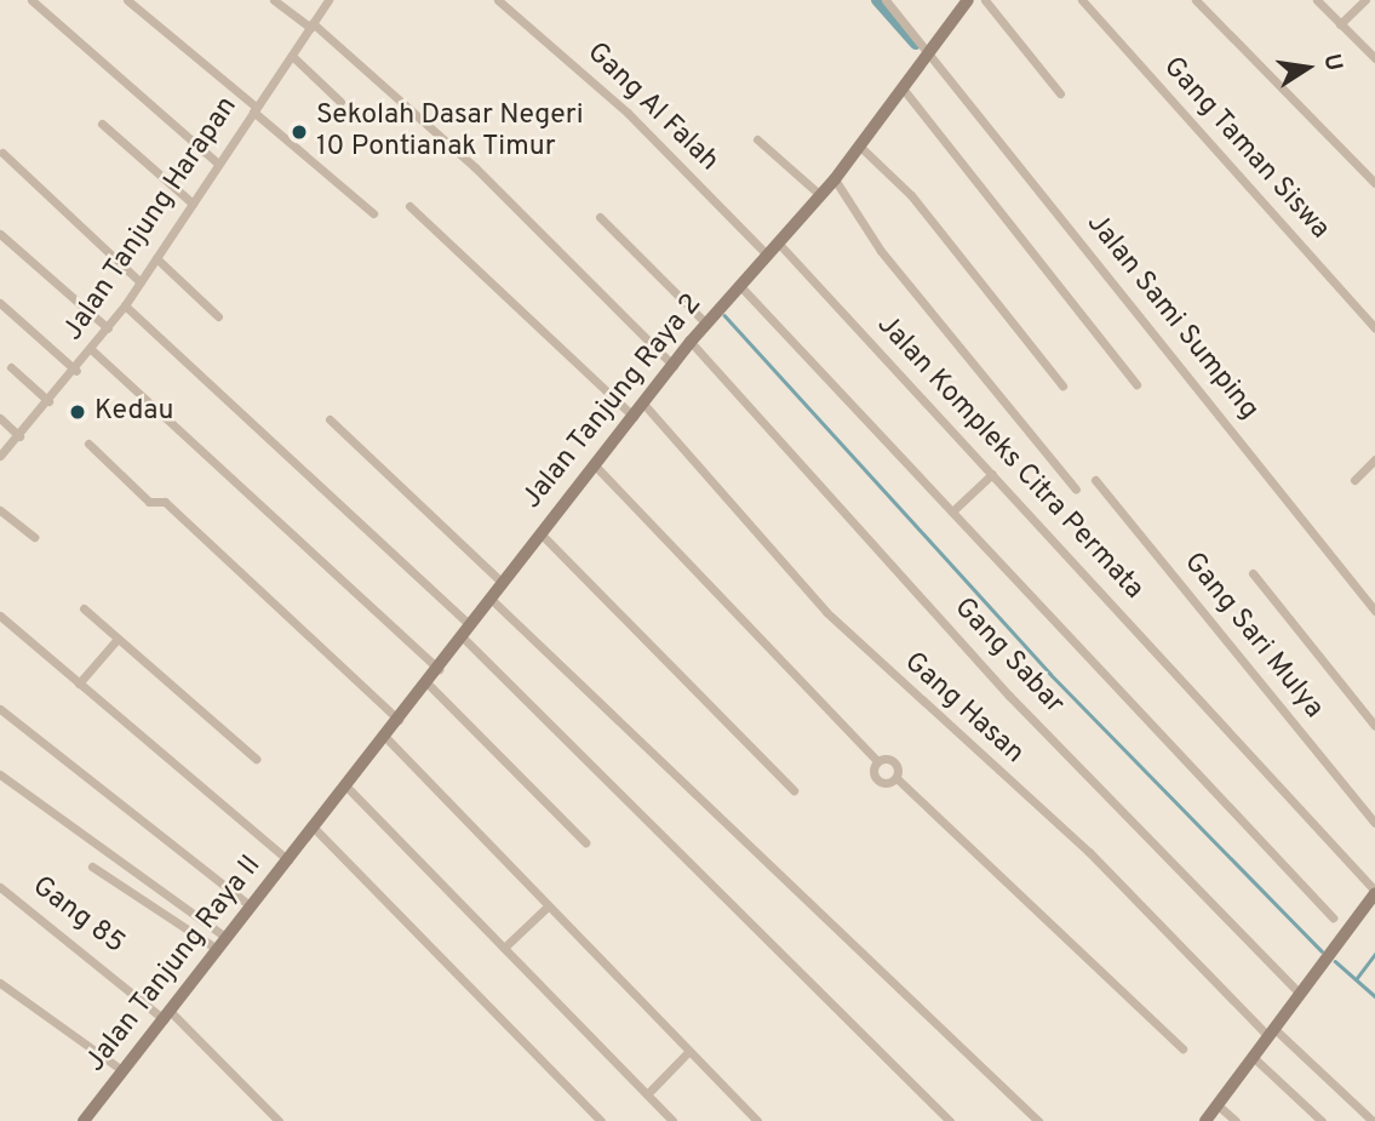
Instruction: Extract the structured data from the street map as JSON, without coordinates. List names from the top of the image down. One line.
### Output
{"streets":{"street":["Gang Al Falah","Gang Taman Siswa","Jalan Tanjung Harapan","Jalan Sami Sumping","Jalan Tanjung Raya 2","Jalan Kompleks Citra Permata","Gang Sari Mulya","Gang Sabar","Gang Hasan","Gang 85","Jalan Tanjung Raya II"]},"crossings":[["Gang Al Falah","Jalan Tanjung Raya 2"],["Jalan Sami Sumping","Jalan Tanjung Raya 2"],["Jalan Tanjung Raya 2","Jalan Kompleks Citra Permata"],["Jalan Tanjung Raya 2","Gang Sabar"],["Jalan Tanjung Raya 2","Gang Hasan"],["Jalan Tanjung Raya 2","Jalan Tanjung Raya II"],["Gang 85","Jalan Tanjung Raya II"]],"places":["Sekolah Dasar Negeri 10 Pontianak Timur","Kedau"],"north":"right"}
